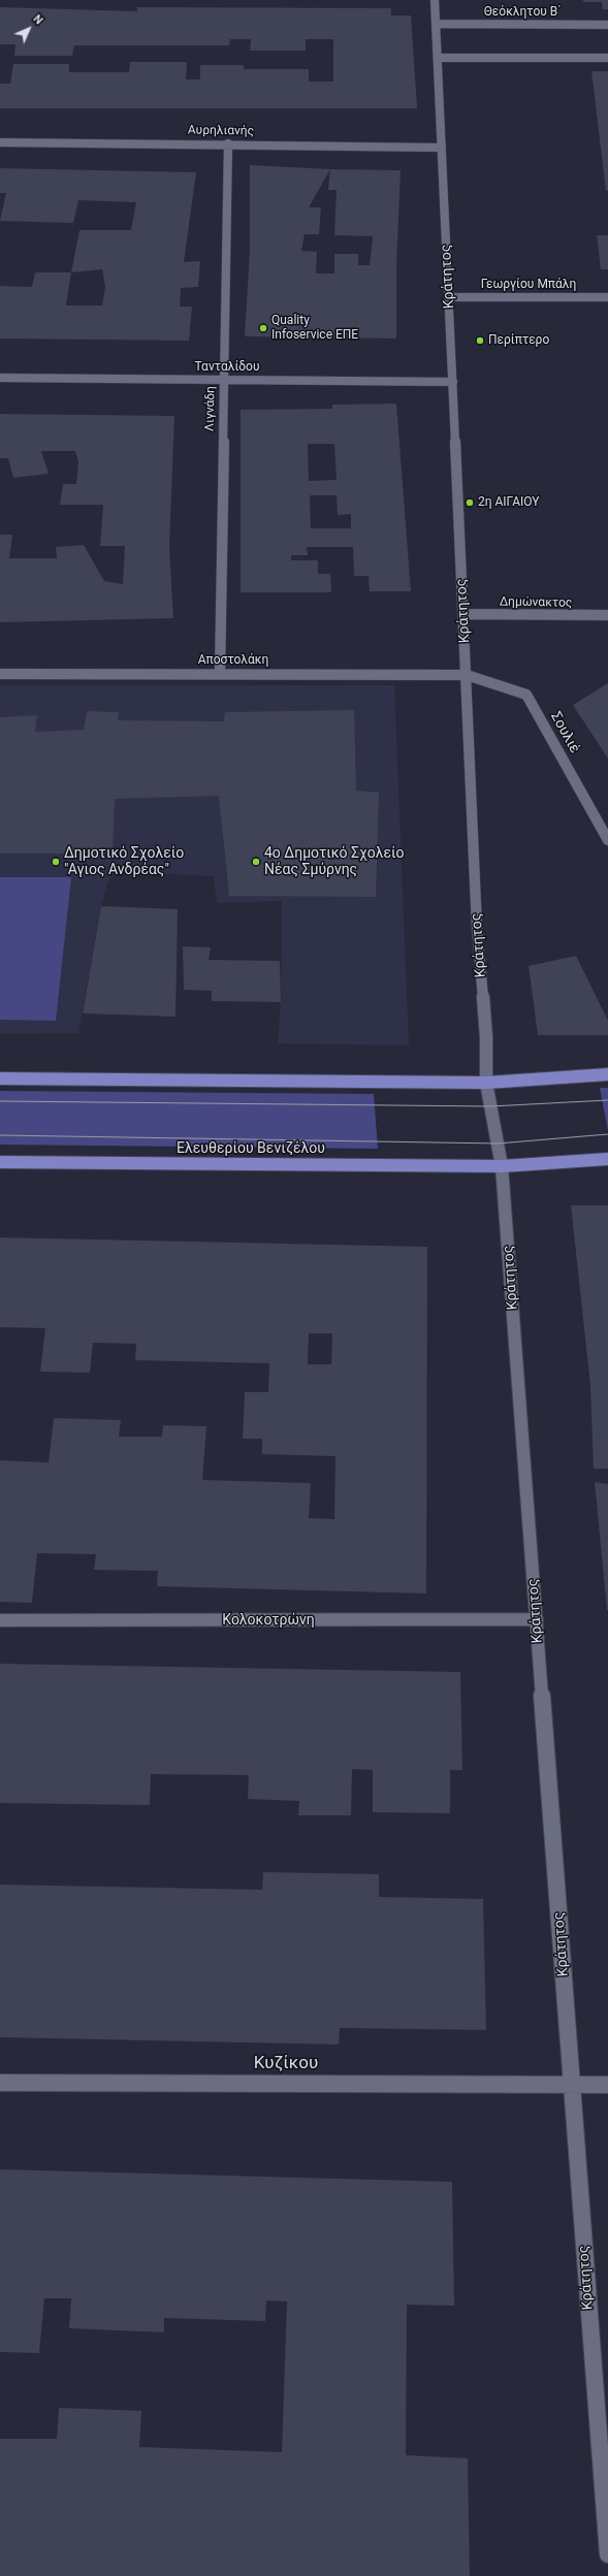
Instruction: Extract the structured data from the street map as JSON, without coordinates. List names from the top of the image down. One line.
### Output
{"streets":{"main road":["Ελευθερίου Βενιζέλου"],"street":["Θεόκλητου Β΄","Αυρηλιανής","Κράτητος","Γεωργίου Μπάλη","Τανταλίδου","Λιγνάδη","Δημώνακτος","Αποστολάκη","Σουλιέ","Κολοκοτρώνη","Κυζίκου"]},"crossings":[["Θεόκλητου Β΄","Κράτητος"],["Αυρηλιανής","Κράτητος"],["Αυρηλιανής","Λιγνάδη"],["Κράτητος","Γεωργίου Μπάλη"],["Κράτητος","Τανταλίδου"],["Κράτητος","Δημώνακτος"],["Κράτητος","Αποστολάκη"],["Κράτητος","Σουλιέ"],["Κράτητος","Ελευθερίου Βενιζέλου"],["Κράτητος","Κολοκοτρώνη"],["Κράτητος","Κυζίκου"],["Τανταλίδου","Λιγνάδη"],["Λιγνάδη","Αποστολάκη"],["Αποστολάκη","Σουλιέ"]],"places":["Quality Infoservice ΕΠΕ","Περίπτερο","2η ΑΙΓΑΙΟΥ","Δημοτικό Σχολείο \"Αγιος Ανδρέας\"","4o Δημοτικό Σχολείο Νέας Σμύρνης"],"north":"top right"}
